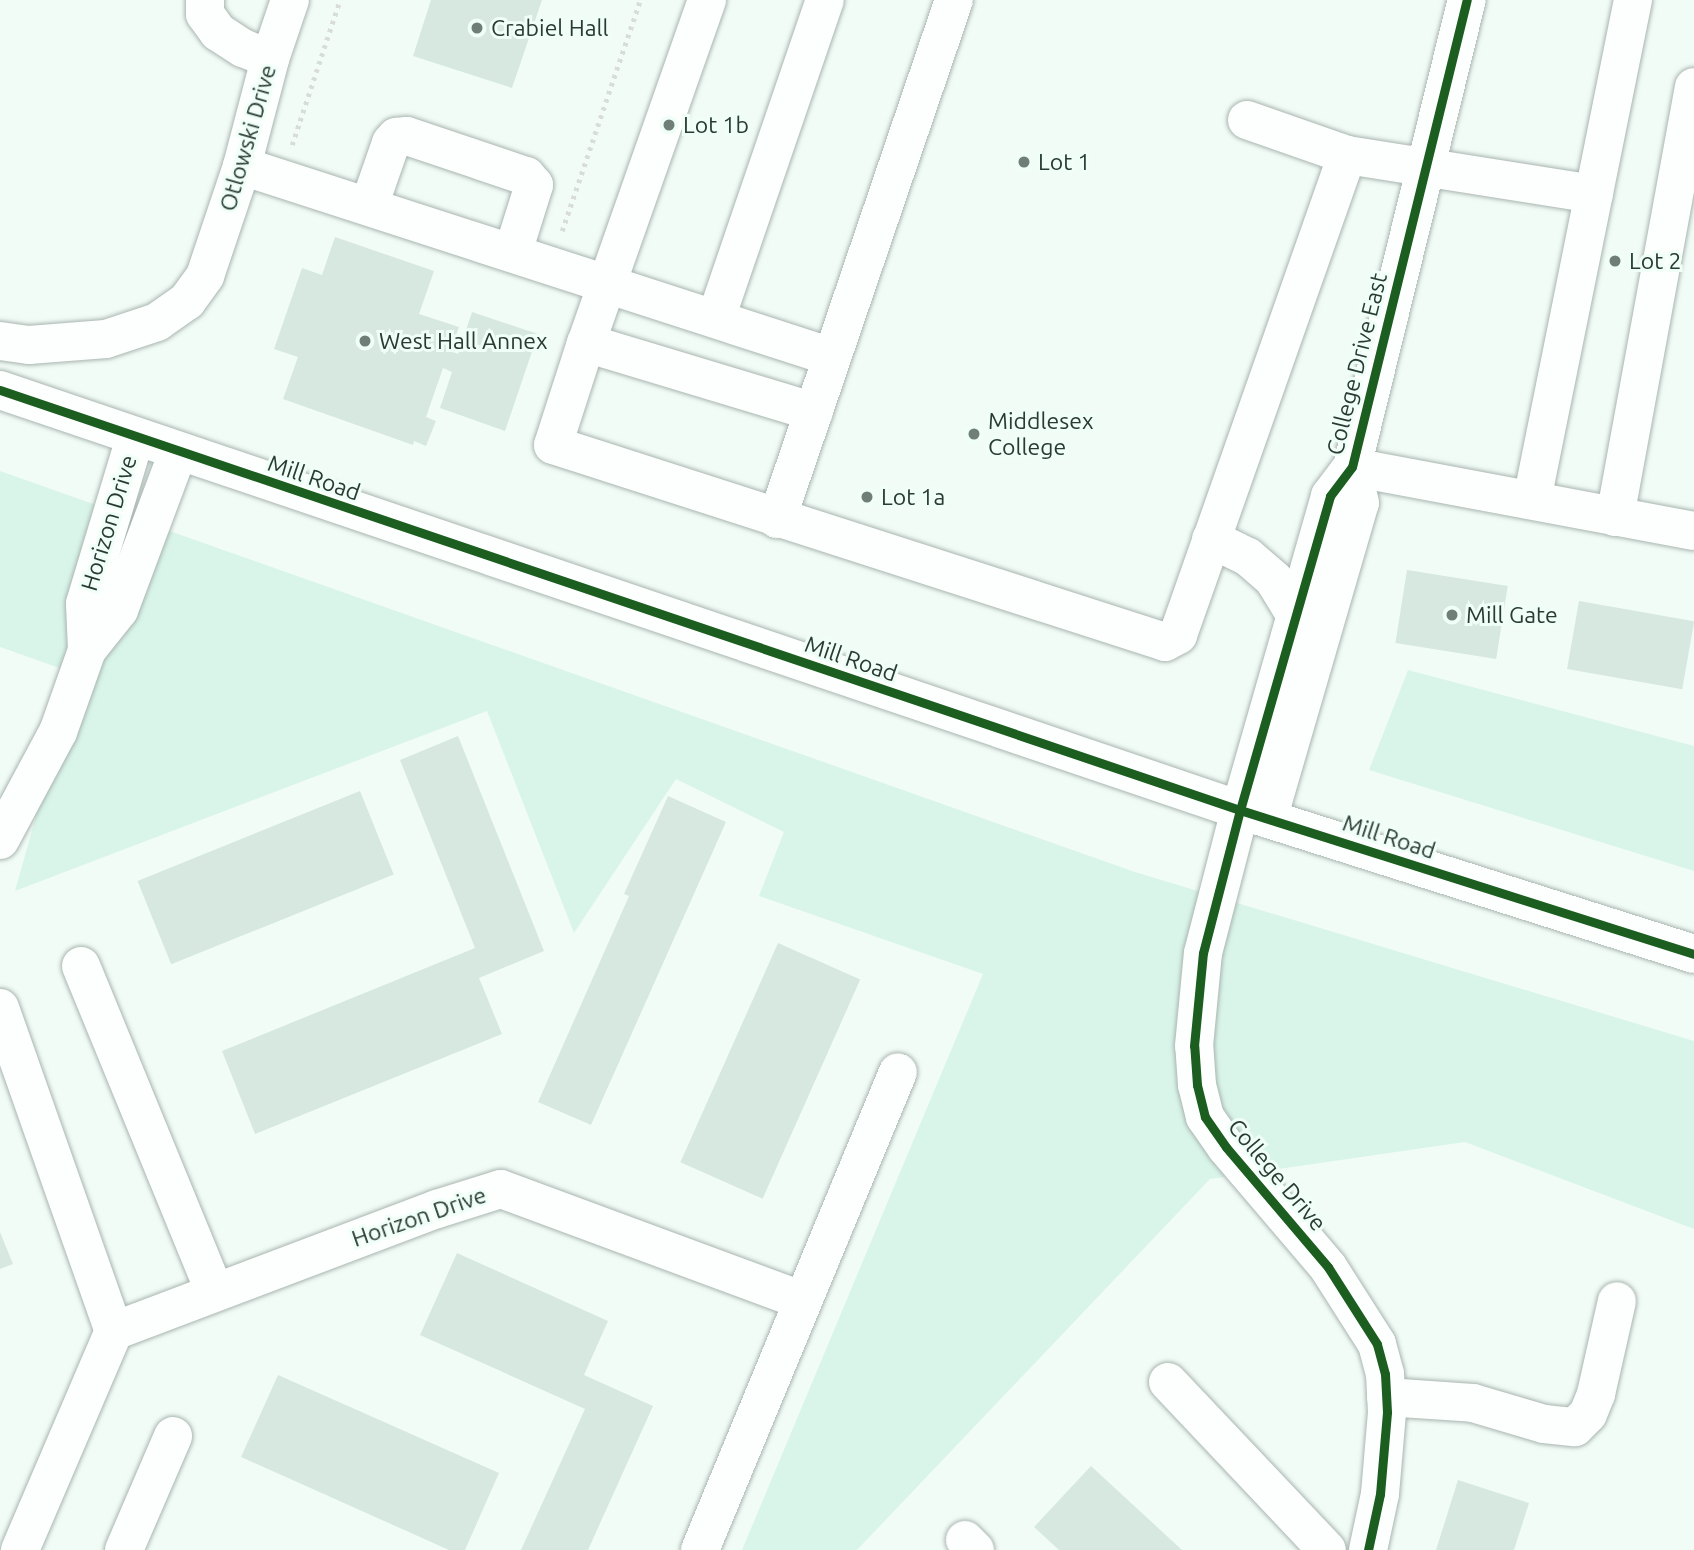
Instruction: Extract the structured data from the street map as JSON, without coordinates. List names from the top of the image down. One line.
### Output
{"streets":{"street":["Otlowski Drive","College Drive East","Mill Road","Horizon Drive","College Drive"]},"crossings":[["College Drive East","Mill Road"],["College Drive East","College Drive"],["Mill Road","Horizon Drive"],["Mill Road","College Drive"]],"places":["Crabiel Hall","Lot 1b","Lot 1","Lot 2","West Hall Annex","Middlesex College","Lot 1a","Mill Gate"]}
